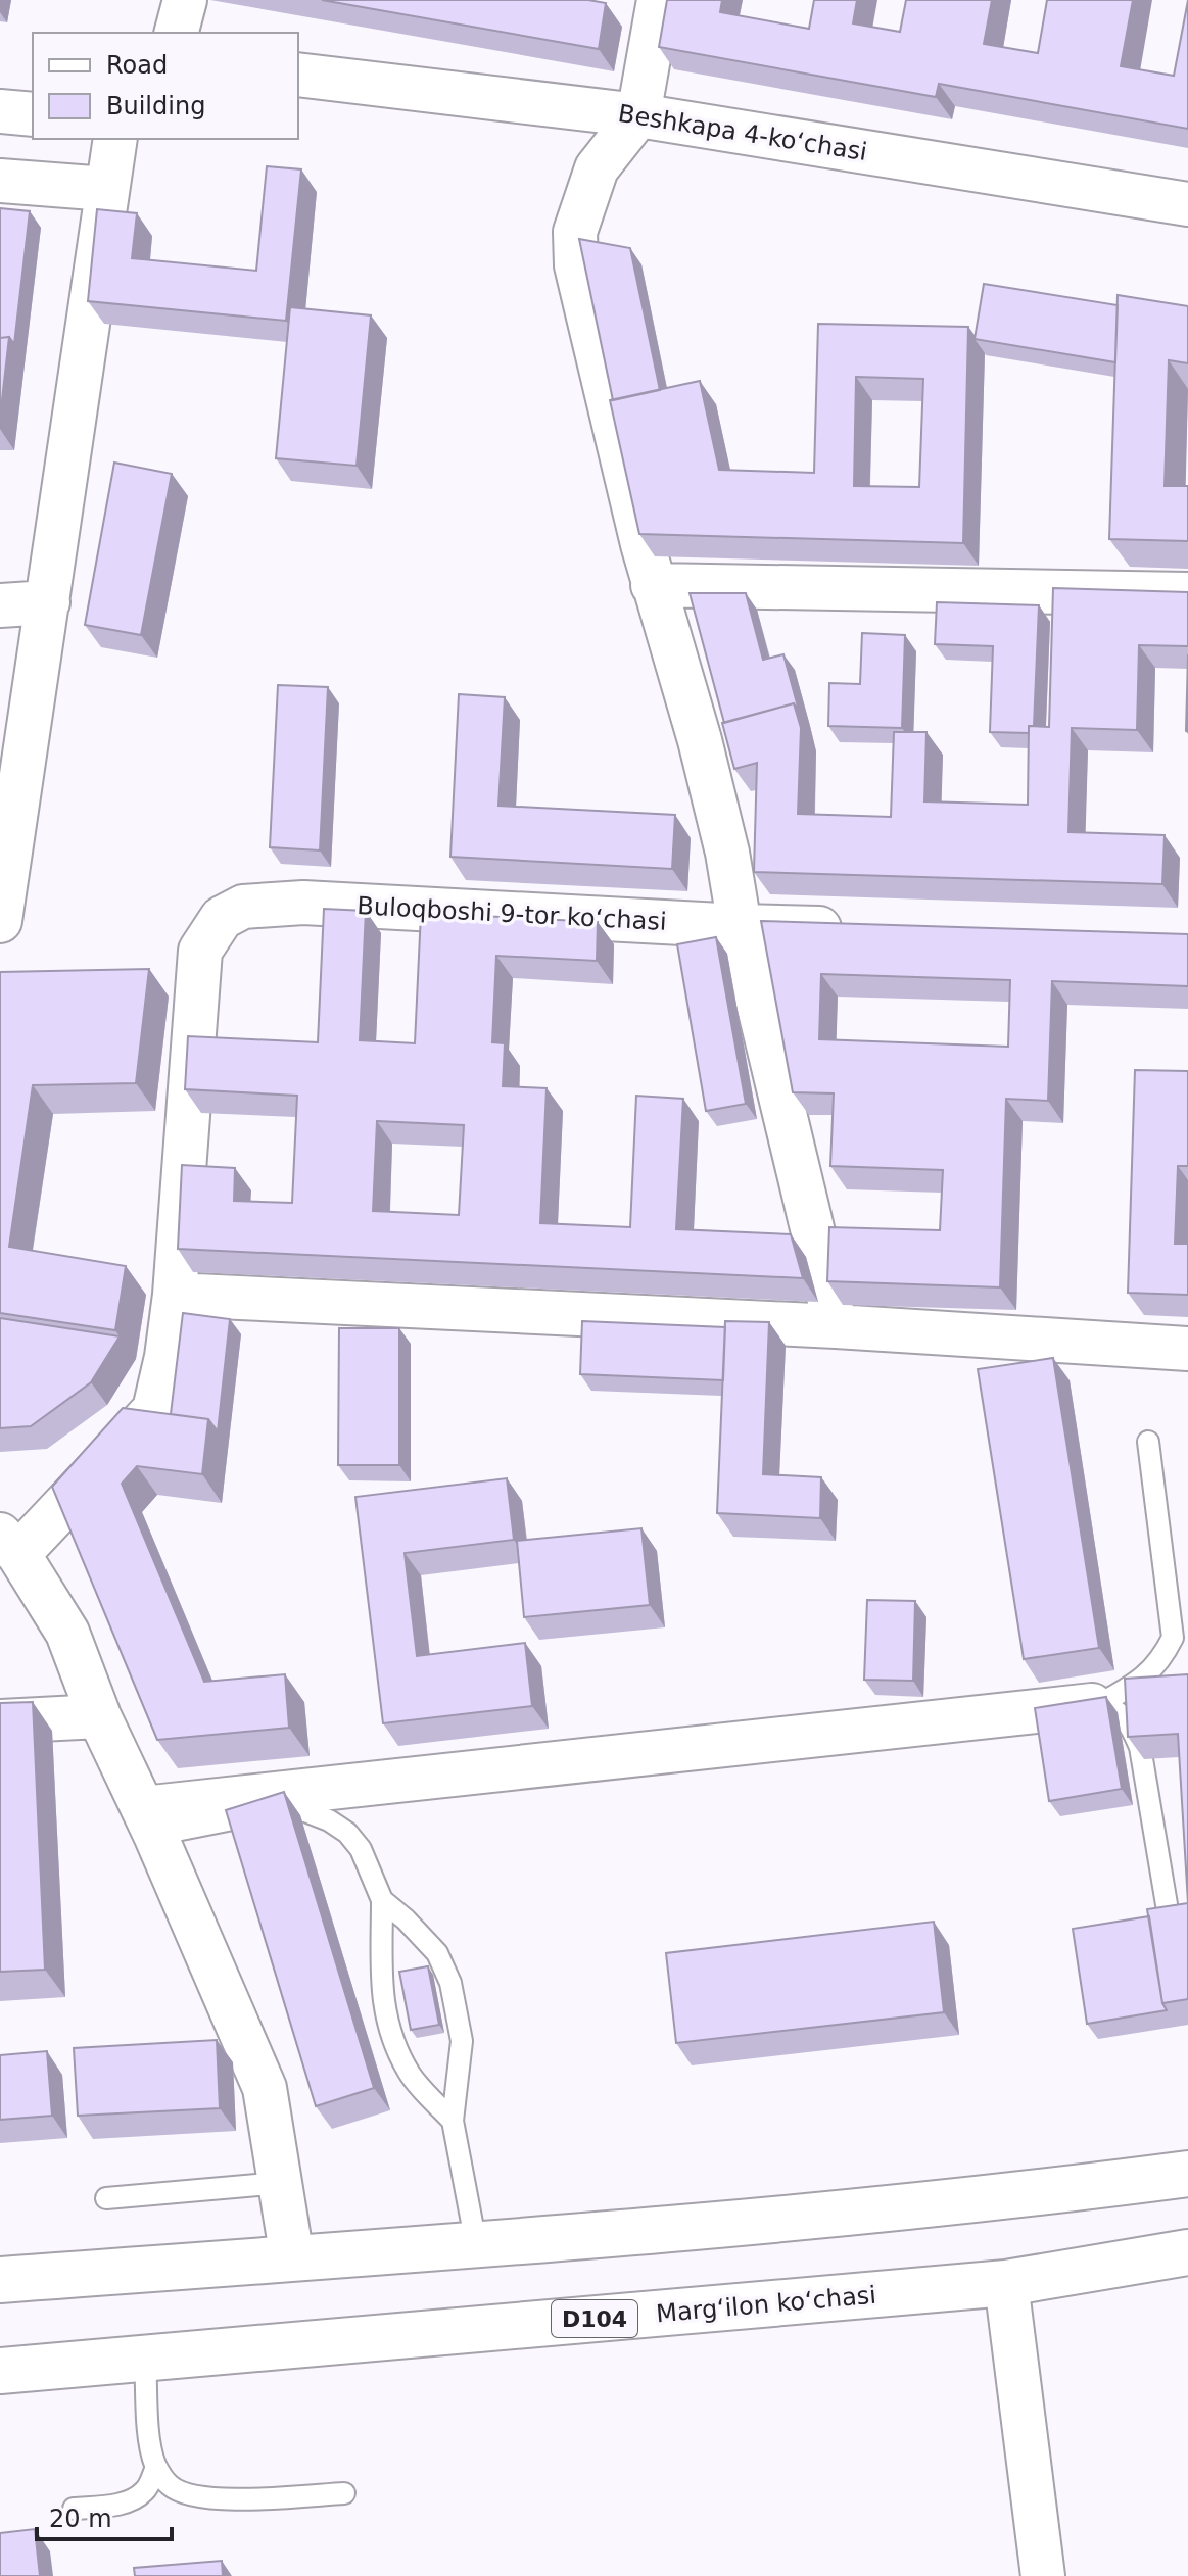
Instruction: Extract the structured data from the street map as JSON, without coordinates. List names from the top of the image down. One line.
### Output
{"streets":{"main road":["Margʻilon koʻchasi","D104"],"street":["Beshkapa 4-koʻchasi","Buloqboshi 9-tor koʻchasi"]},"legend":["Road","Building"],"scale_bar":"20 m"}
